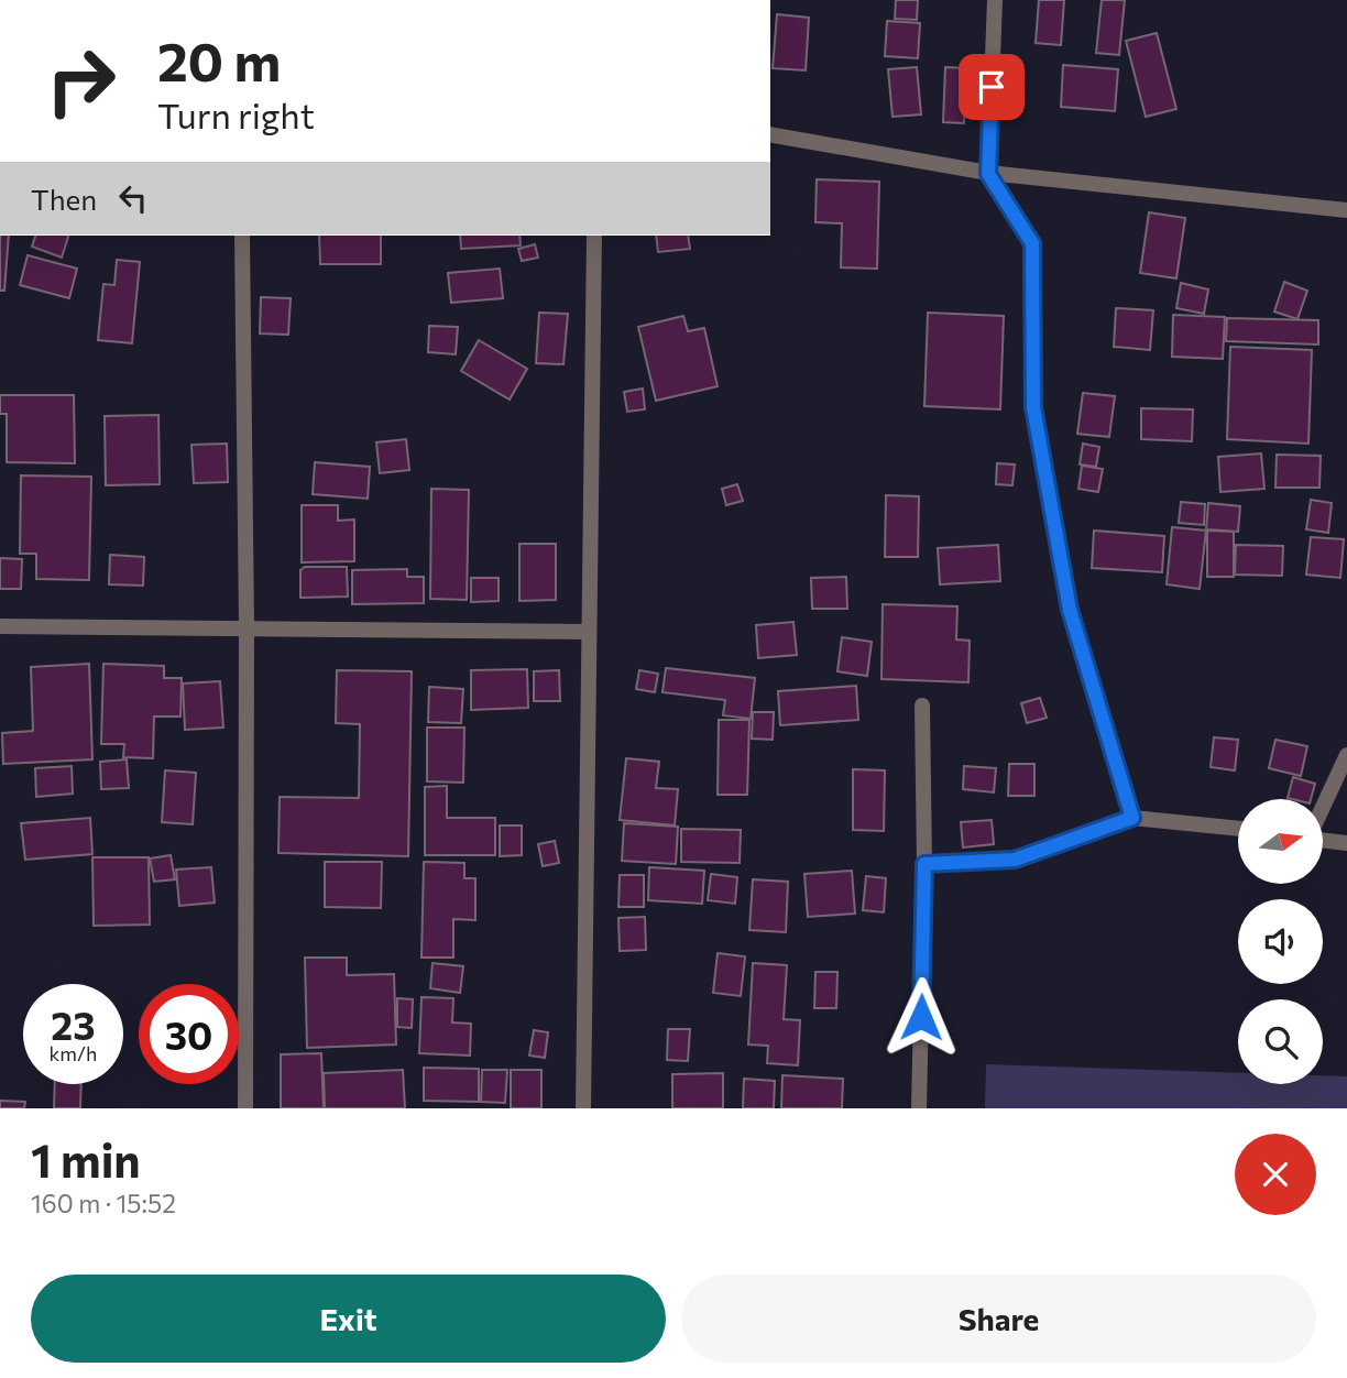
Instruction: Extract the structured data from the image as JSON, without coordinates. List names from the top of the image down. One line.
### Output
{"north":"right","page":{"turn":["20 m","Turn right"],"then":"Then","speed":"23 km/h","limit":"30","heading":["1 min","160 m · 15:52"],"buttons":["Exit","Share"]}}
